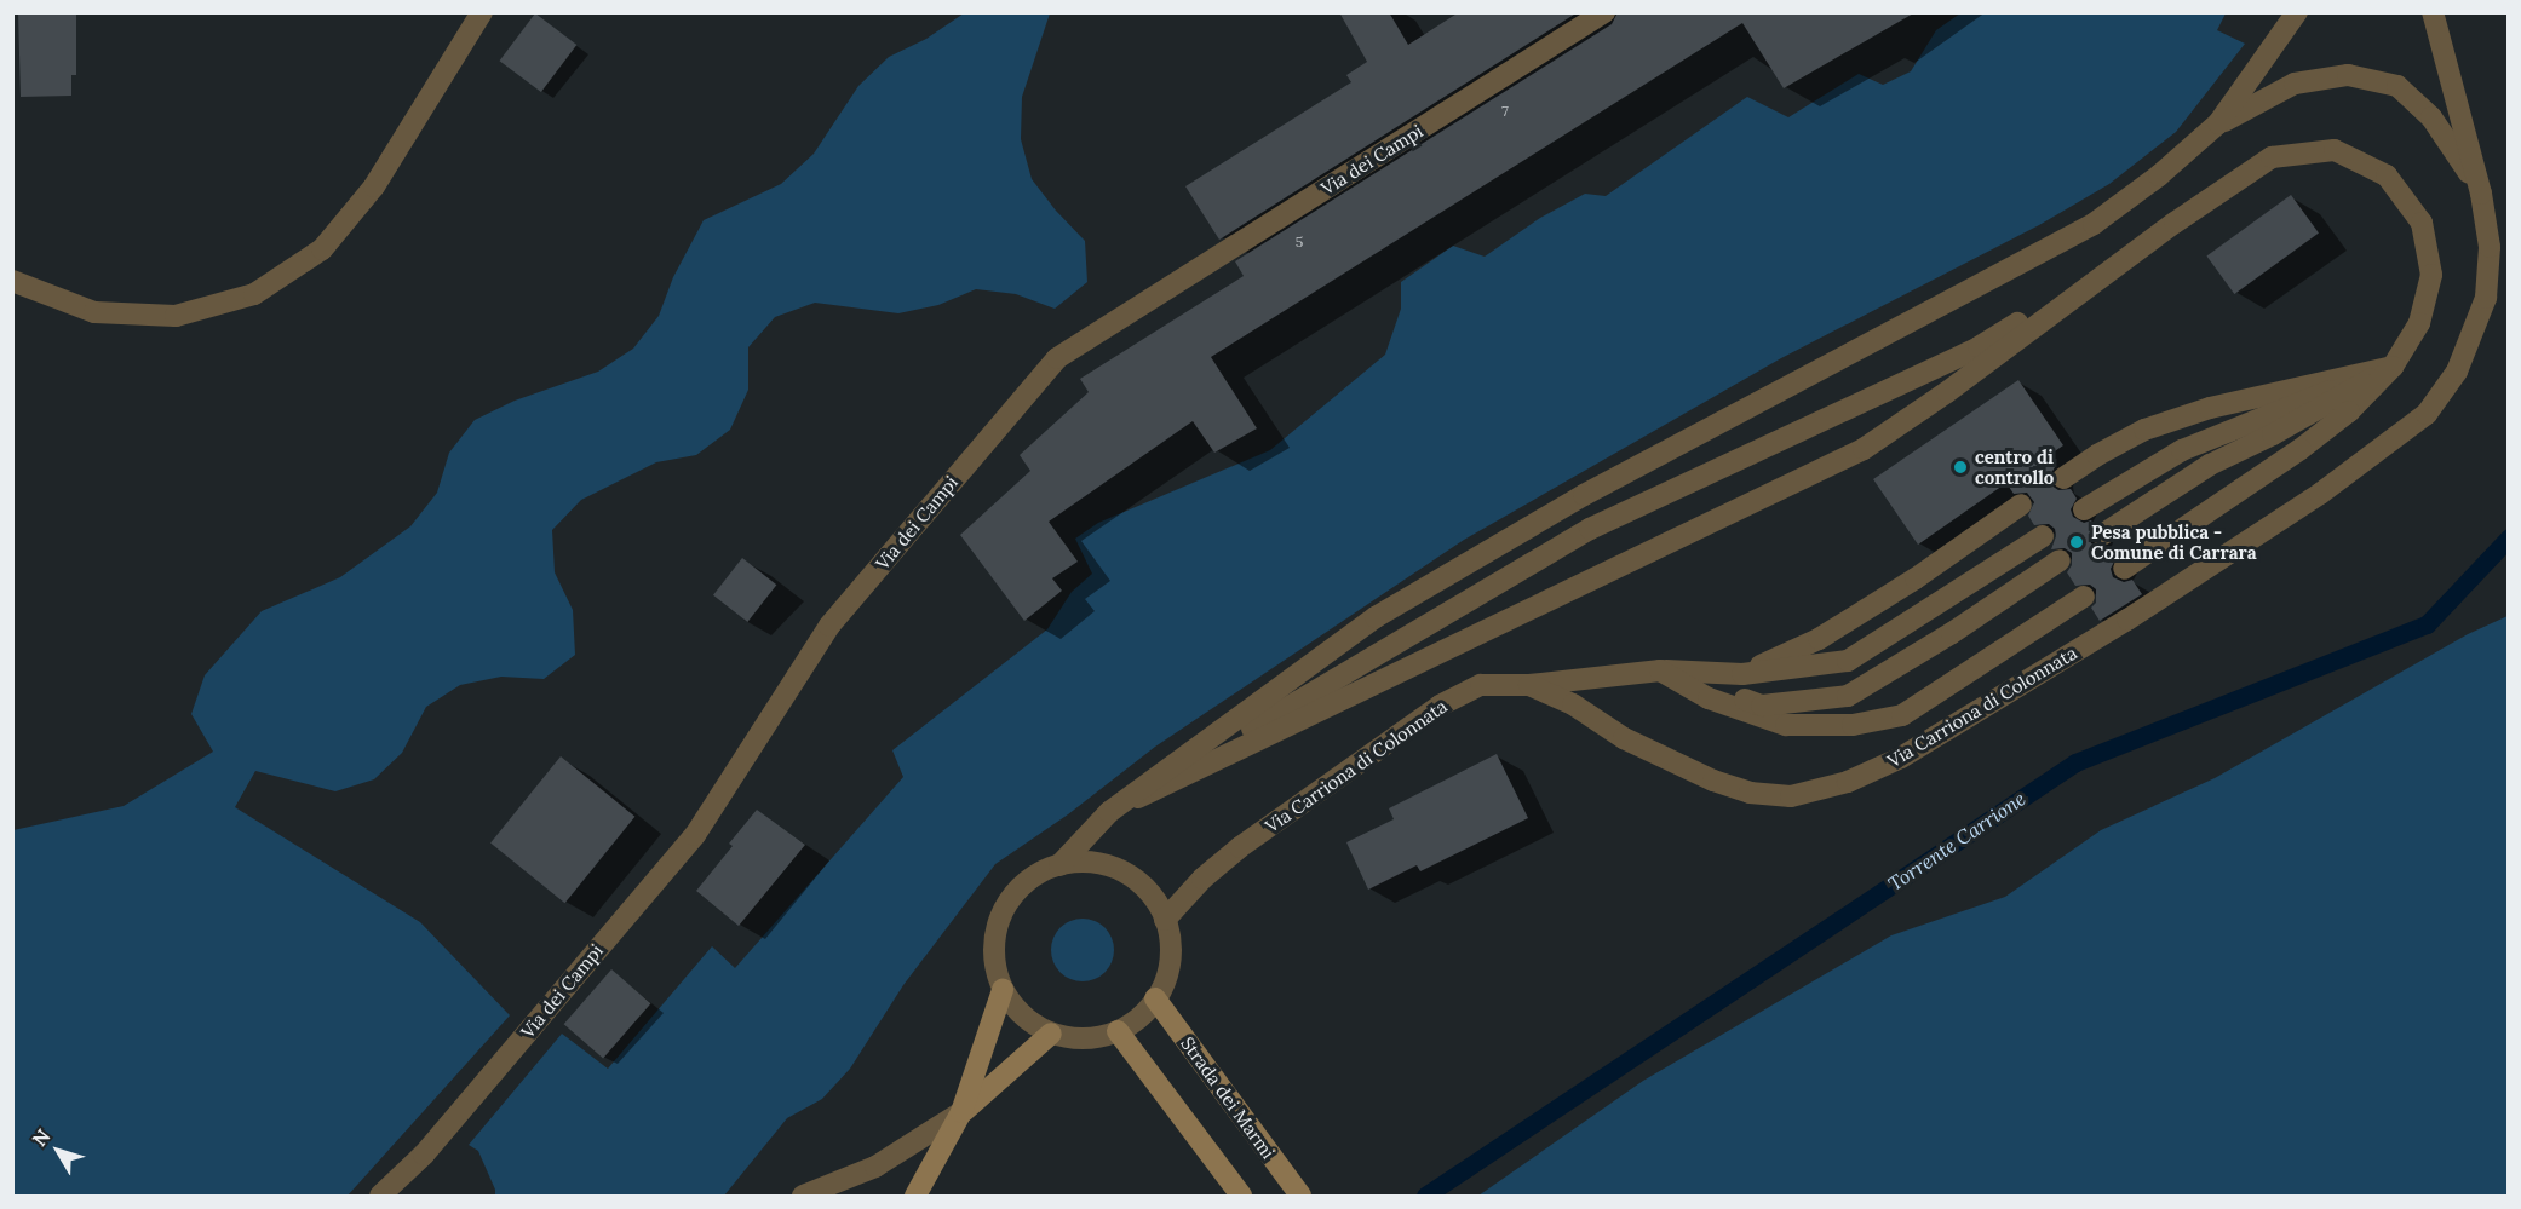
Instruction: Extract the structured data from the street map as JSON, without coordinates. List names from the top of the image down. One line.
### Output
{"streets":{"main road":["Strada dei Marmi"],"street":["Via dei Campi","Via Carriona di Colonnata"]},"crossings":[["Via Carriona di Colonnata","Strada dei Marmi"]],"water":["Torrente Carrione"],"places":["centro di controllo","Pesa pubblica - Comune di Carrara"],"house_numbers":["7","5"],"north":"top left"}
